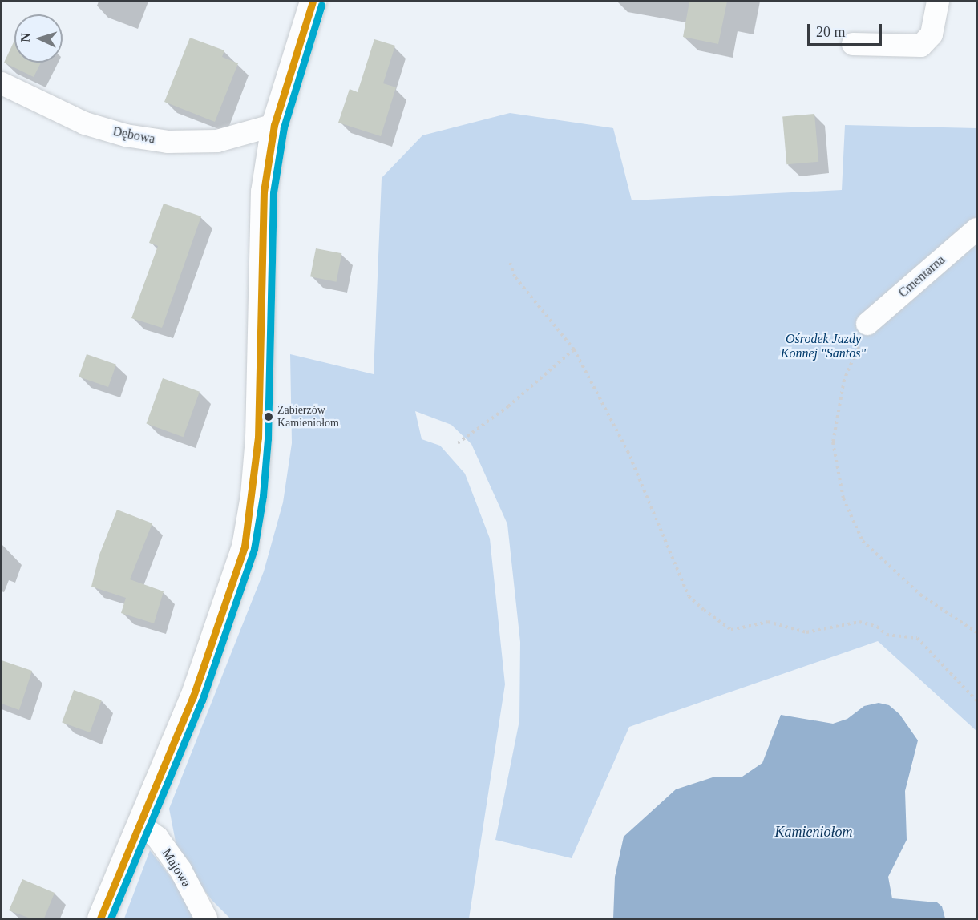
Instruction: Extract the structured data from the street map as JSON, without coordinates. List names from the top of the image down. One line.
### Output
{"streets":{"street":["Dębowa","Cmentarna","Majowa"]},"water":["Kamieniołom"],"parks":["Ośrodek Jazdy Konnej \"Santos\""],"places":["Zabierzów Kamieniołom"],"scale_bar":"20 m","north":"left"}
